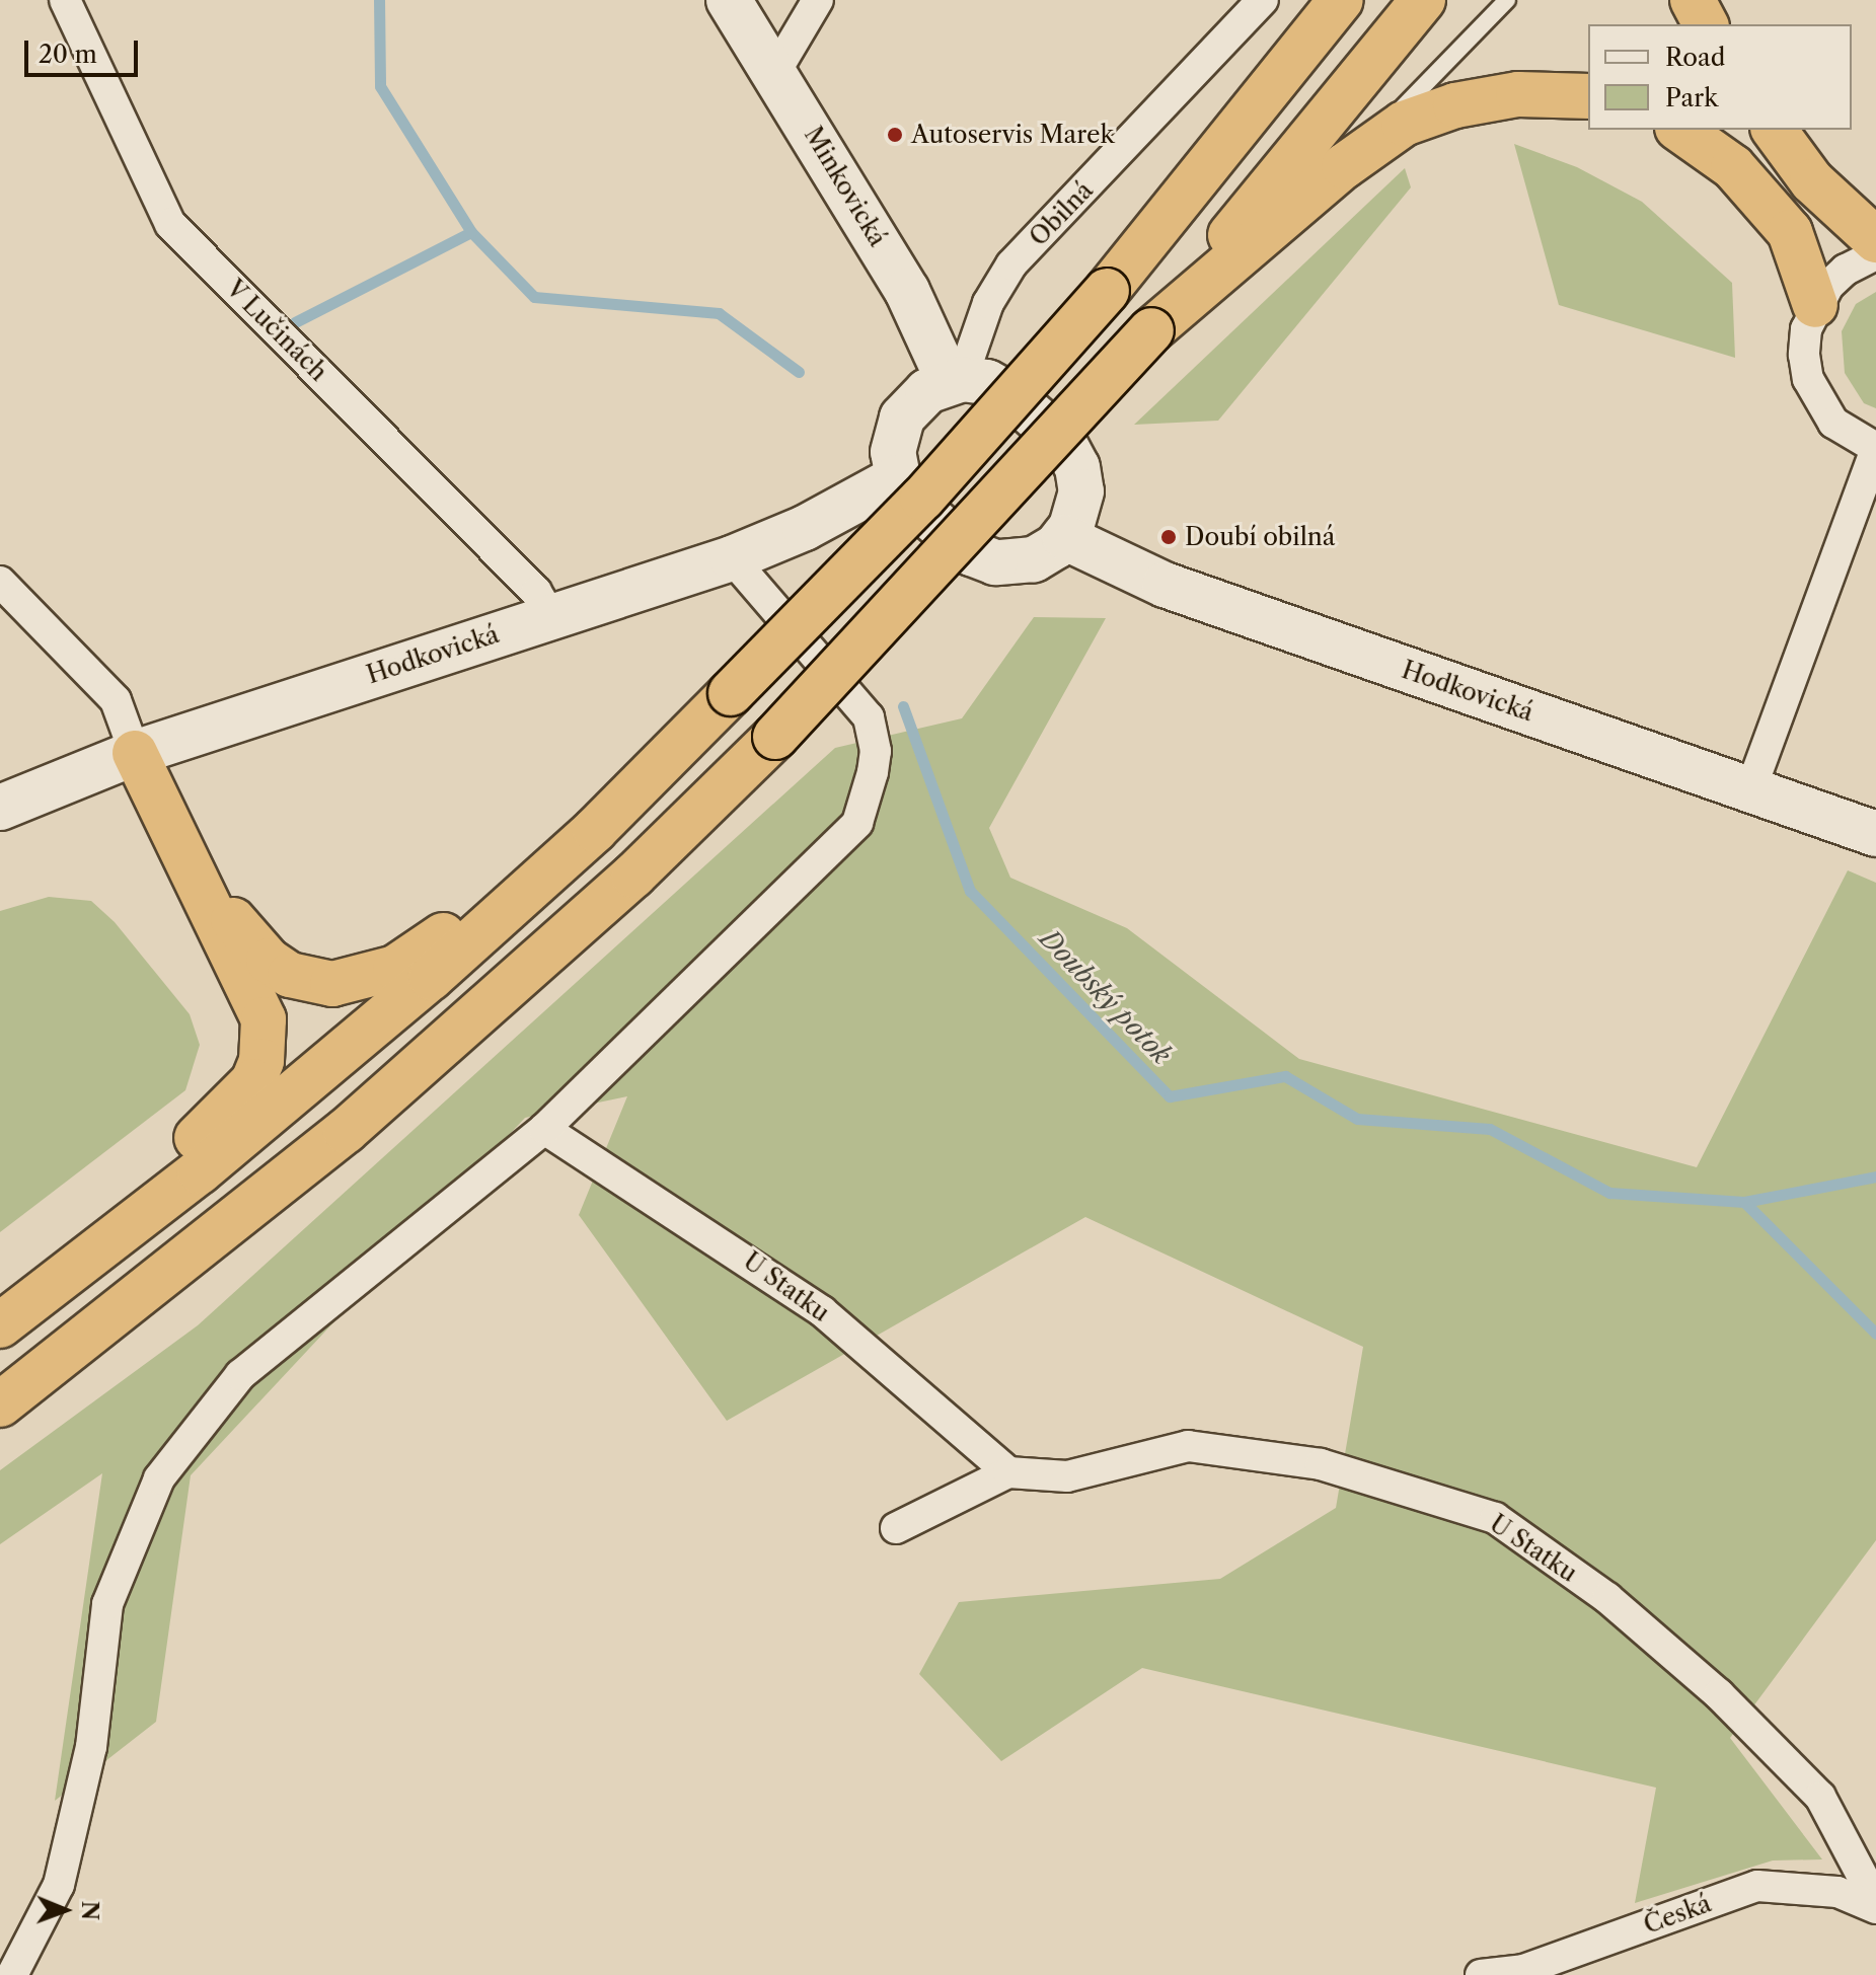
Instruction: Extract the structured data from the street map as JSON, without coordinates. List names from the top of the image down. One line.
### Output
{"streets":{"street":["Minkovická","Obilná","V Lučinách","Hodkovická","U Statku","Česká"]},"crossings":[["Minkovická","Obilná"],["Minkovická","Hodkovická"],["Obilná","Hodkovická"],["V Lučinách","Hodkovická"]],"water":["Doubský potok"],"places":["Autoservis Marek","Doubí obilná"],"legend":["Road","Park"],"scale_bar":"20 m","north":"right"}
